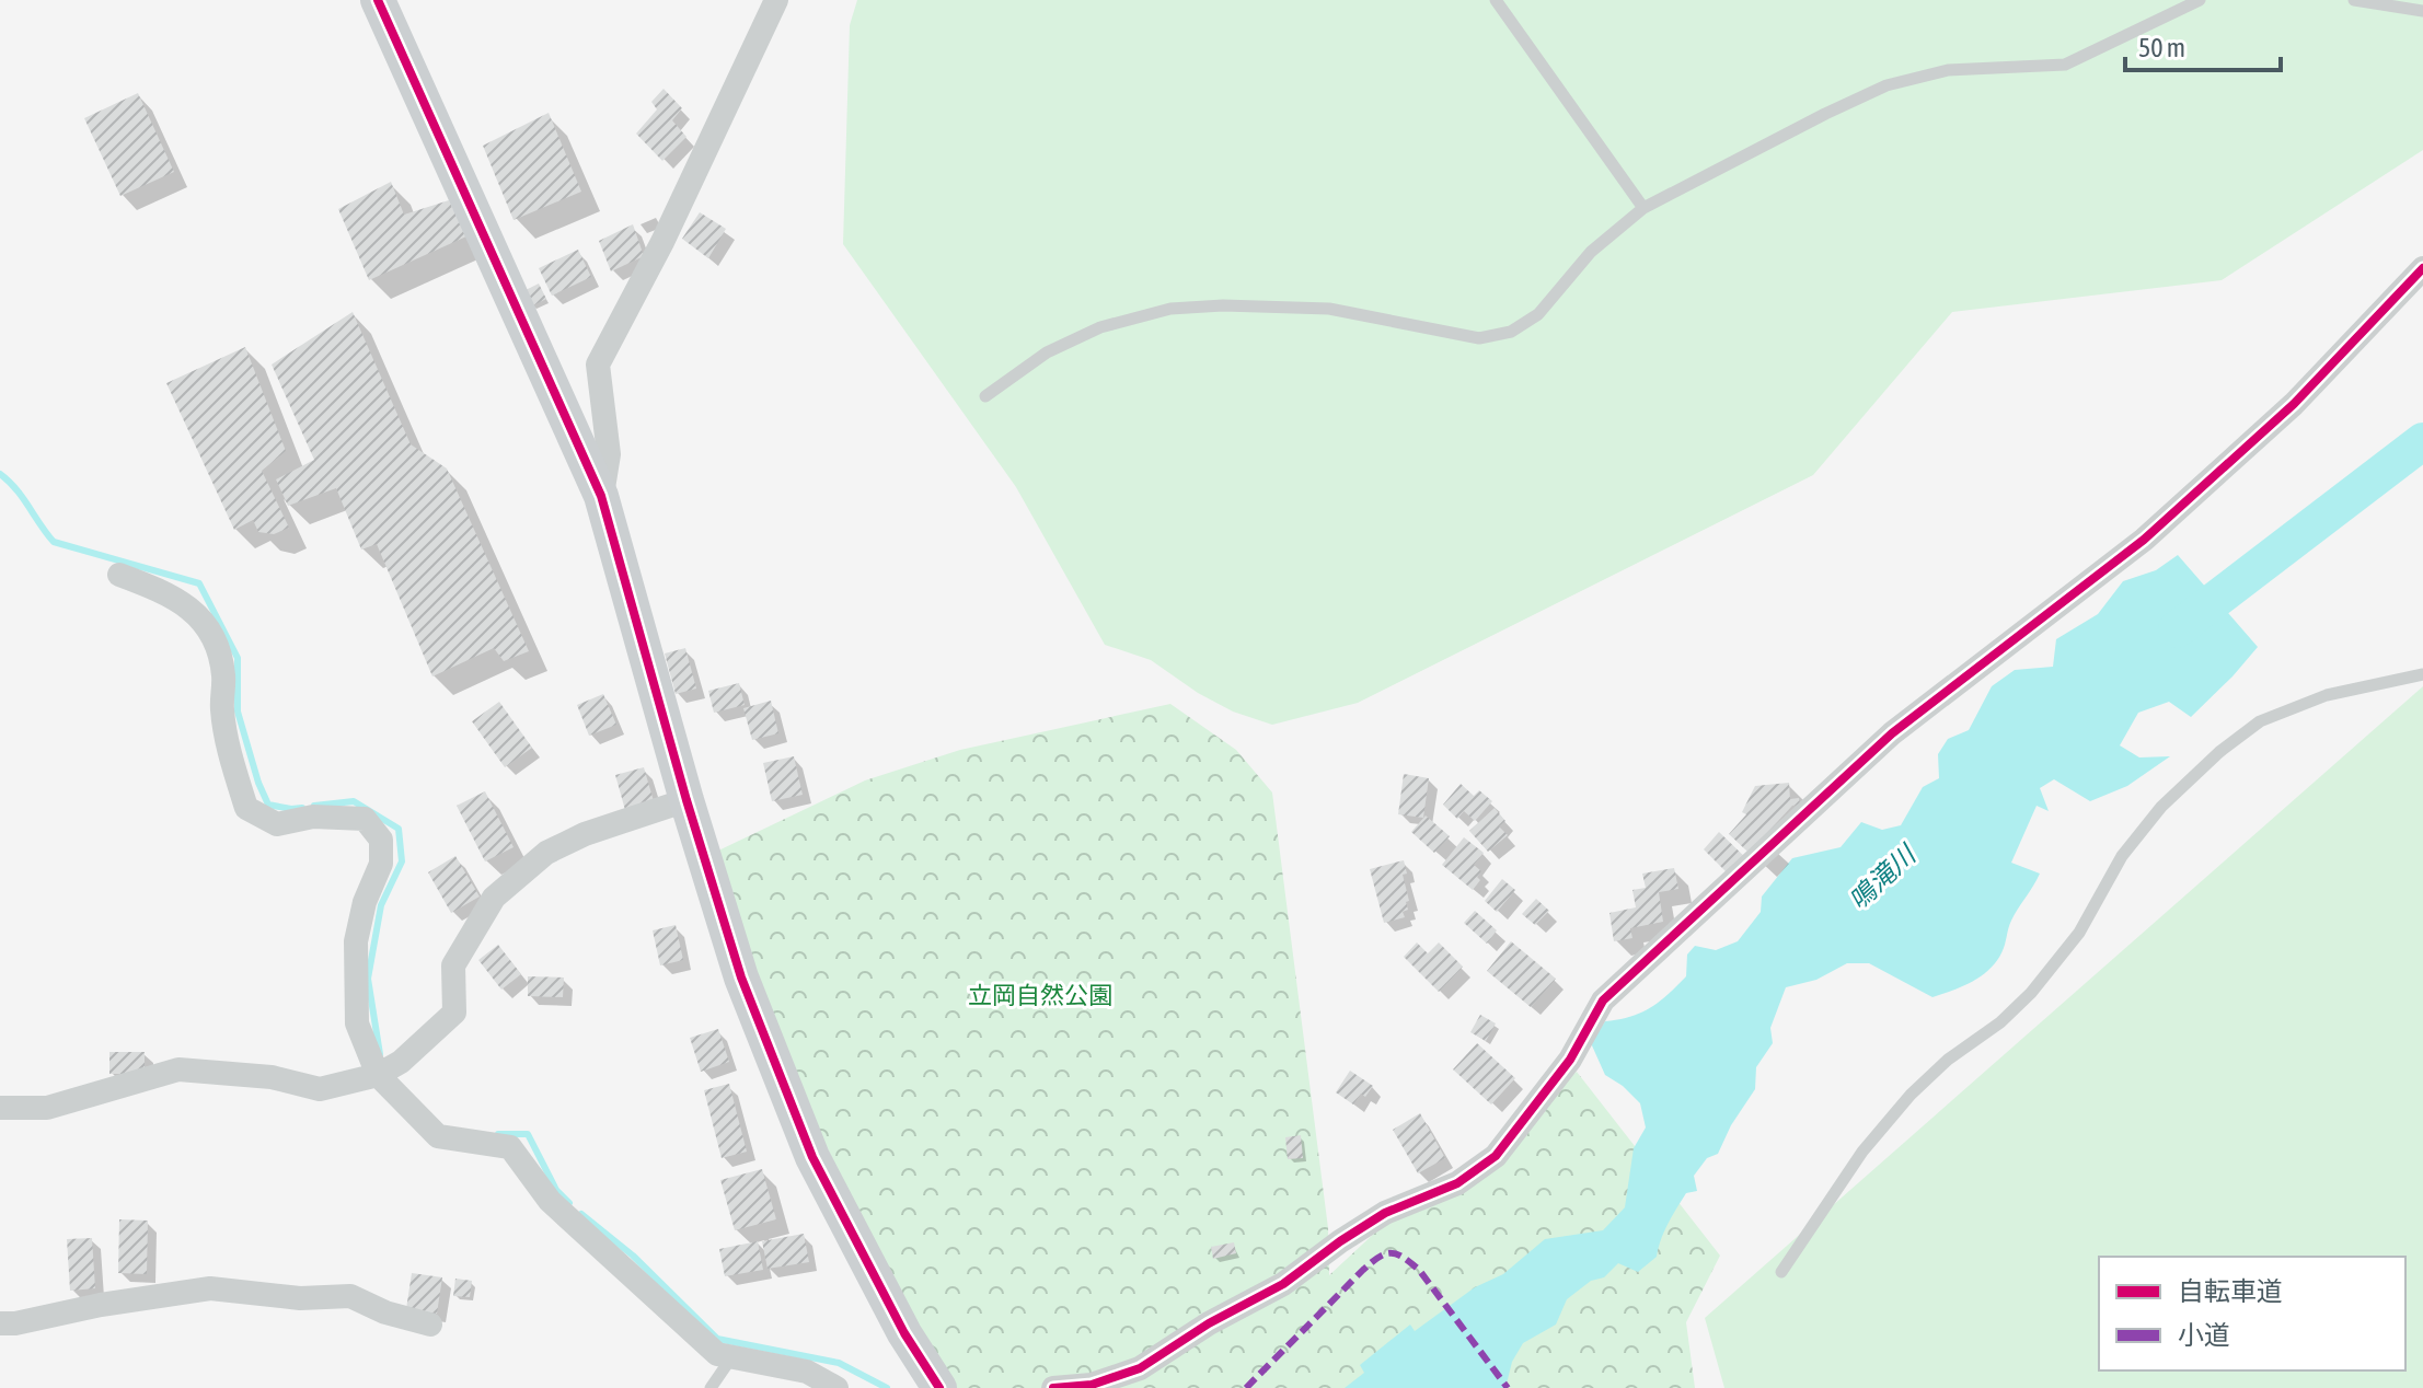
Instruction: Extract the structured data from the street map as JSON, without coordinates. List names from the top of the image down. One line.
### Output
{"water":["鳴滝川"],"parks":["立岡自然公園"],"legend":["自転車道","小道"],"scale_bar":"50 m"}
